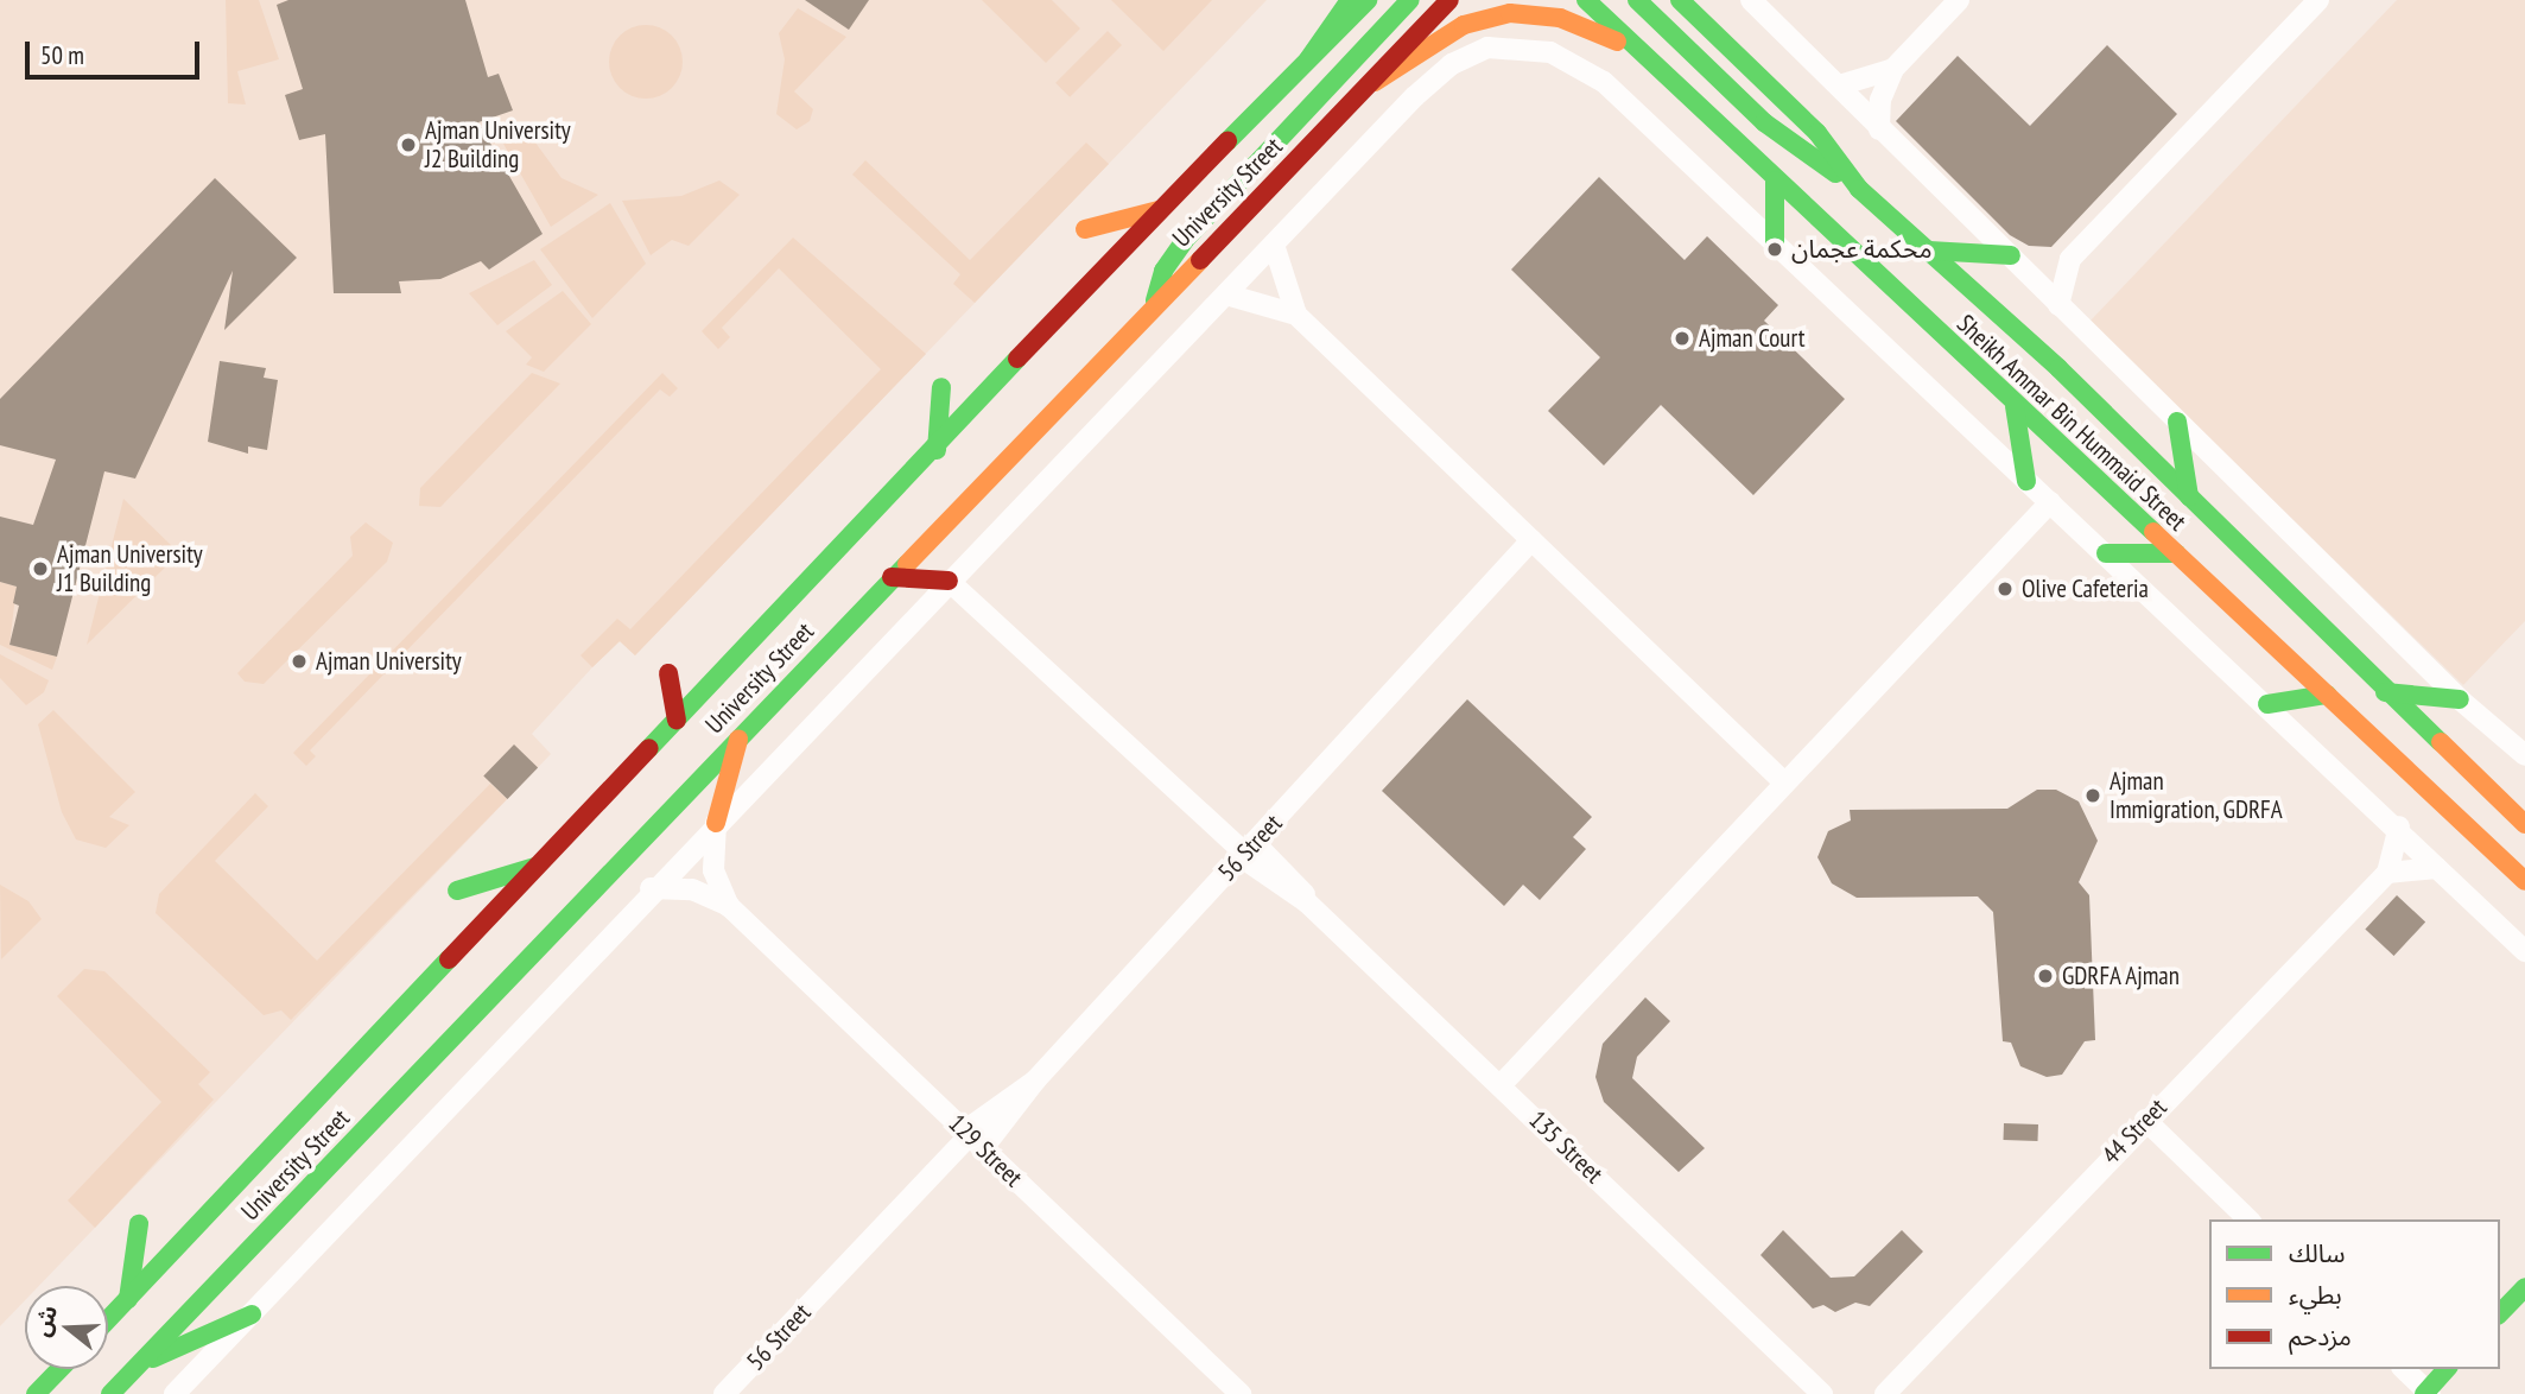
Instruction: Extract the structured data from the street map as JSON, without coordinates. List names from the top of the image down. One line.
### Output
{"streets":{"main road":["University Street","Sheikh Ammar Bin Hummaid Street"],"street":["56 Street","44 Street","135 Street","129 Street"]},"crossings":[["56 Street","135 Street"],["56 Street","129 Street"]],"places":["Ajman University J2 Building","محكمة عجمان","Ajman Court","Ajman University J1 Building","Olive Cafeteria","Ajman University","Ajman Immigration, GDRFA","GDRFA Ajman"],"legend":["سالك","بطيء","مزدحم"],"scale_bar":"50 m","north":"left"}
